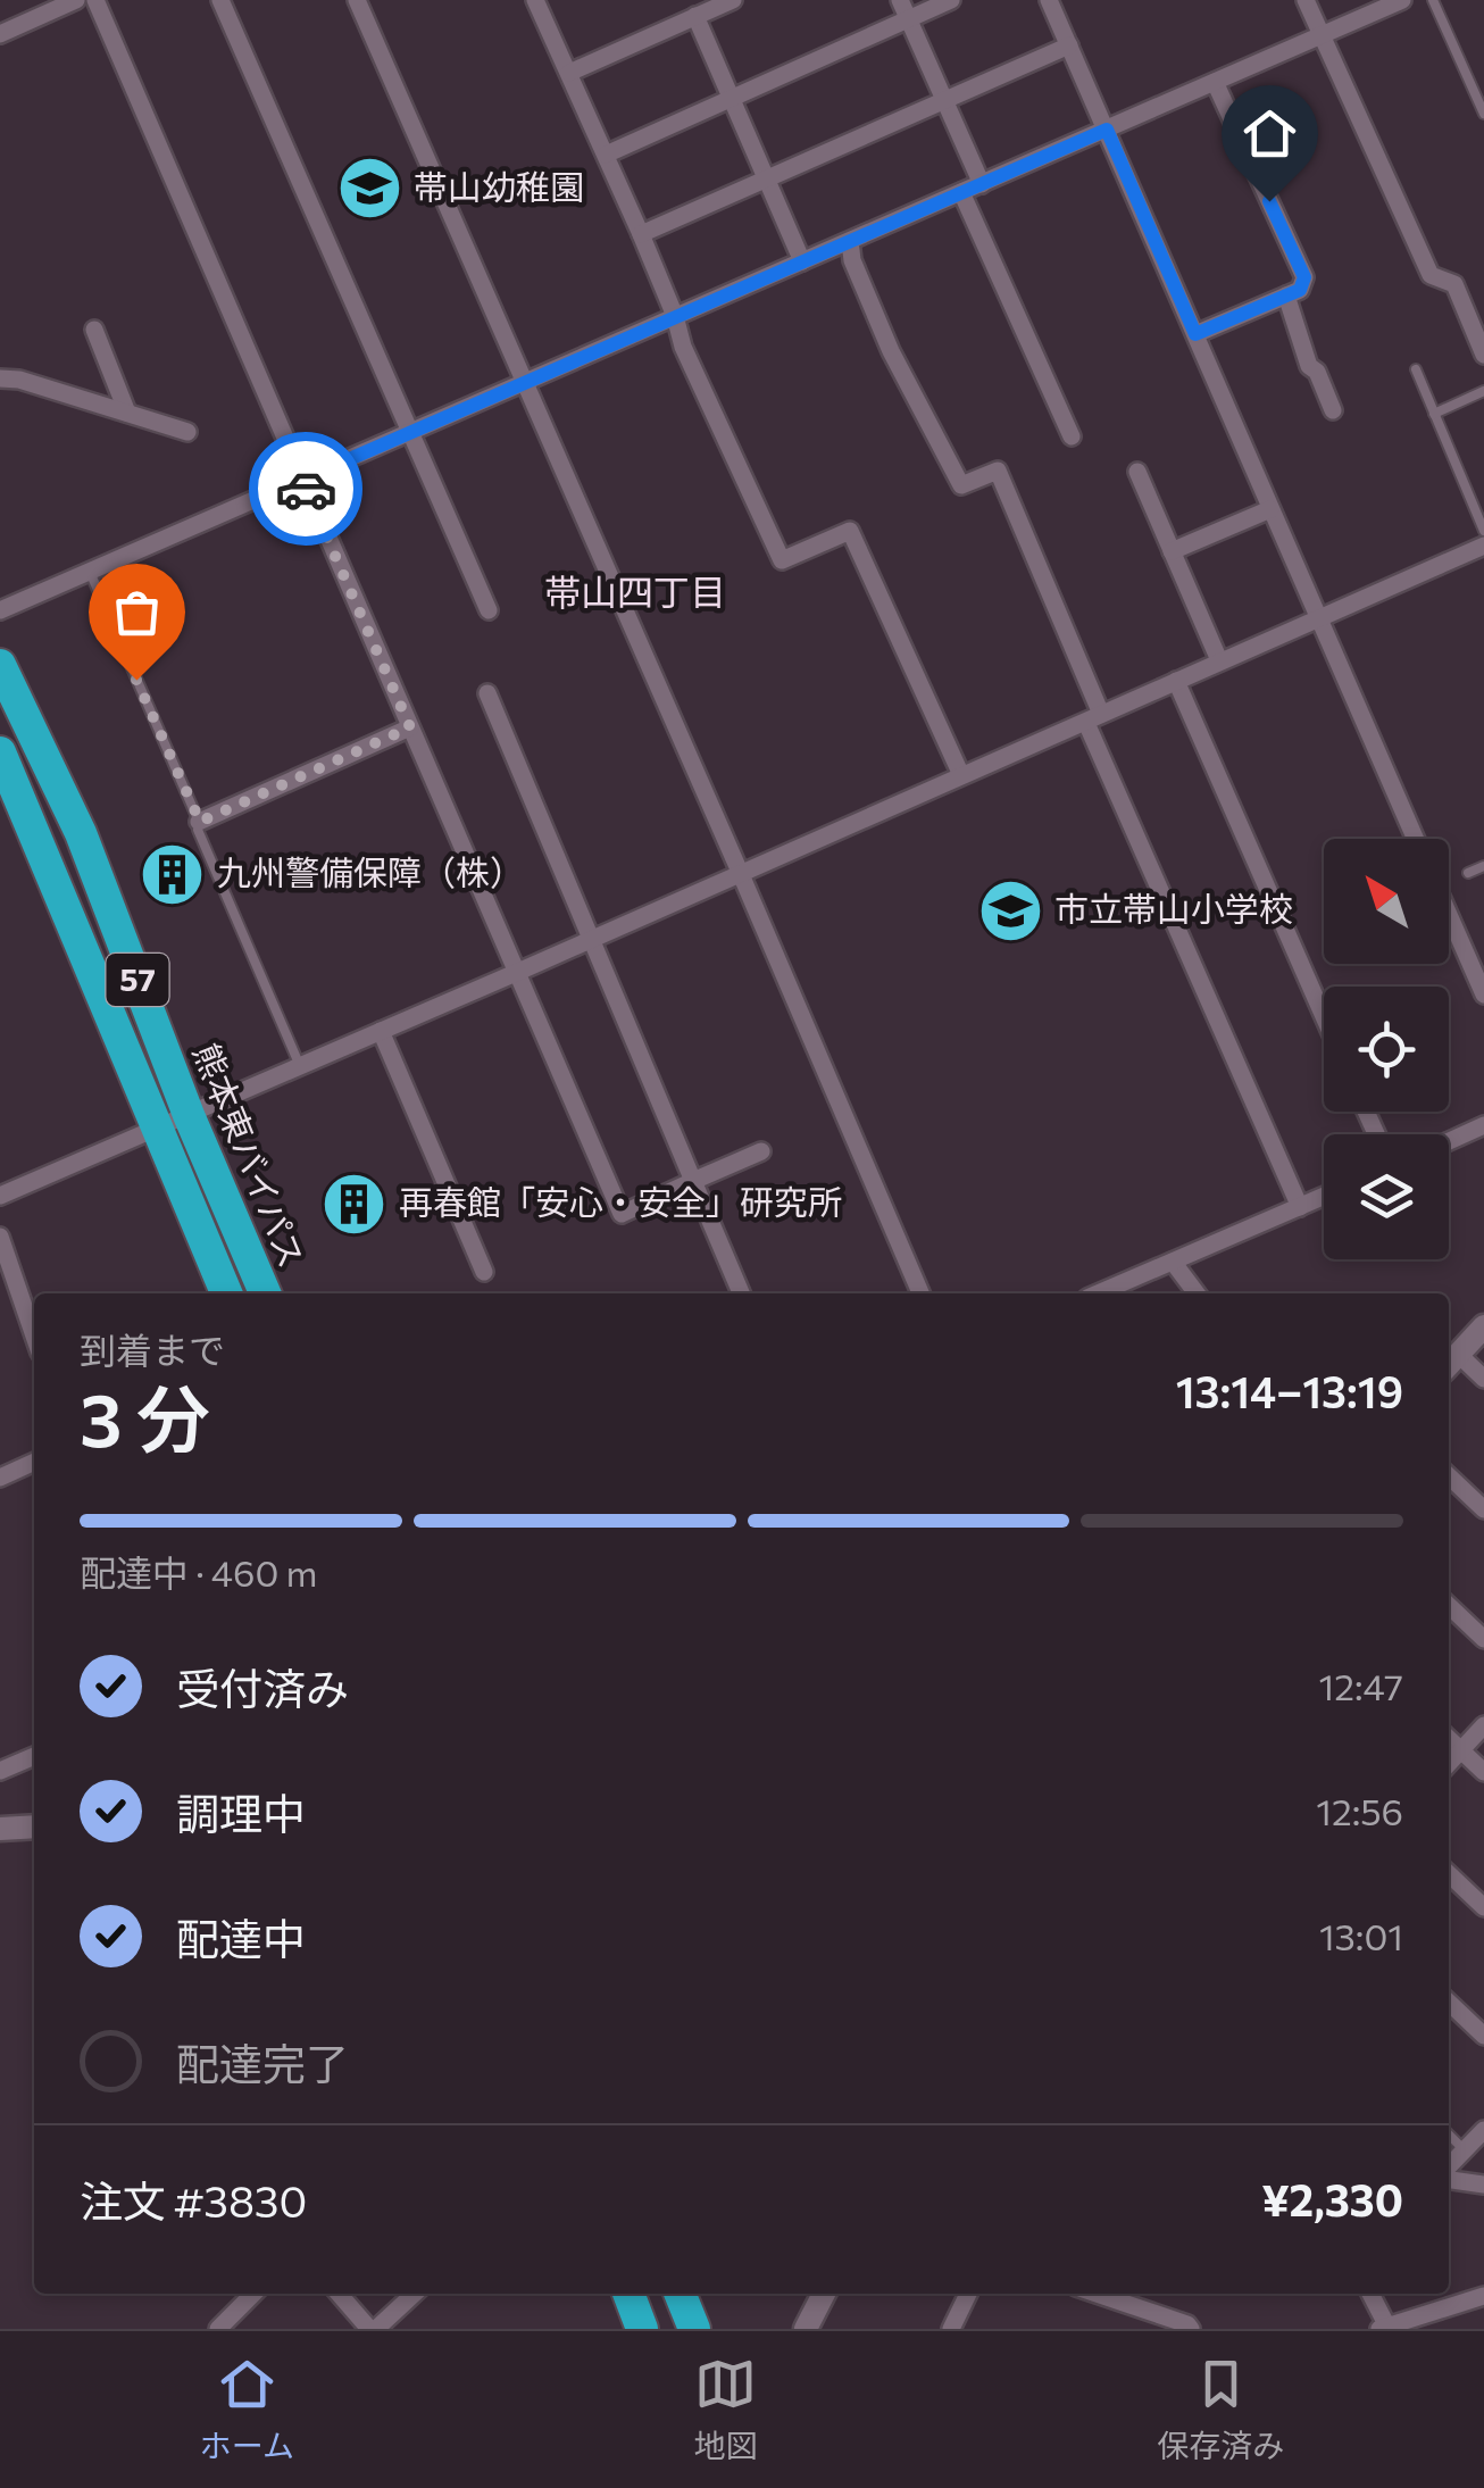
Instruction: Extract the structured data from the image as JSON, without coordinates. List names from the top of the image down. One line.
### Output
{"streets":{"highway":["57","熊本東バイパス"]},"districts":["帯山四丁目"],"places":{"school or university":["帯山幼稚園","市立帯山小学校"],"building":["九州警備保障（株）","再春館「安心・安全」研究所"]},"north":"top left","page":{"heading":["3 分","到着まで","13:14–13:19"],"panel":["注文 #3830","¥2,330"],"bar":"配達中 · 460 m","list":[["受付済み","12:47"],["調理中","12:56"],["配達中","13:01"],"配達完了"],"tabs":["ホーム","地図","保存済み"]}}
